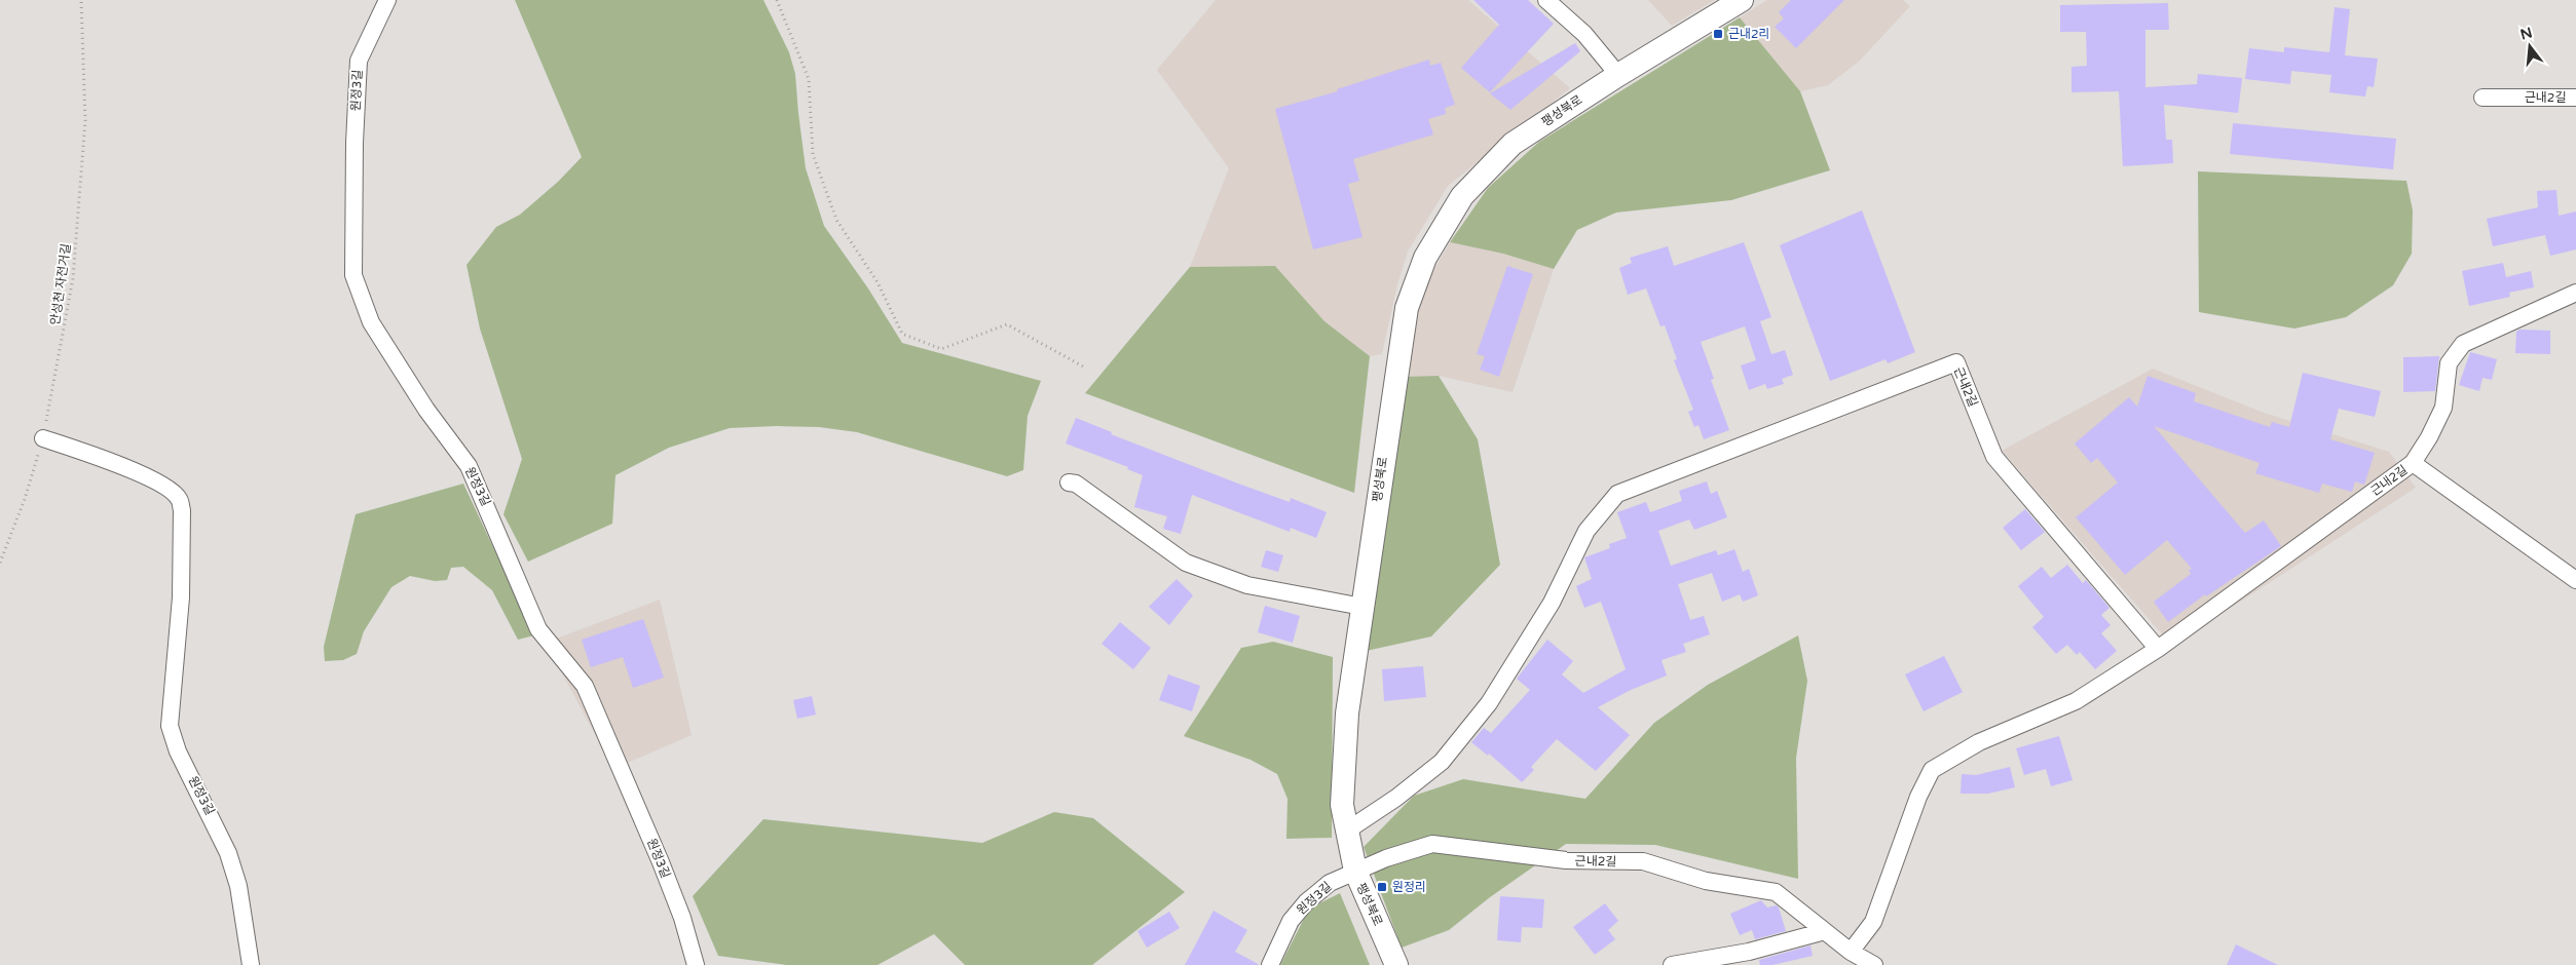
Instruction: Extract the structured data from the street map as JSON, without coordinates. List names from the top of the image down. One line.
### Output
{"streets":{"street":["원정3길","근내2길","팽성북로"],"path":["안성천 자전거길"]},"crossings":[["원정3길","근내2길"],["원정3길","팽성북로"],["원정3길","안성천 자전거길"],["근내2길","팽성북로"]],"places":{"transit":["근내2리","원정리"]},"north":"top"}
